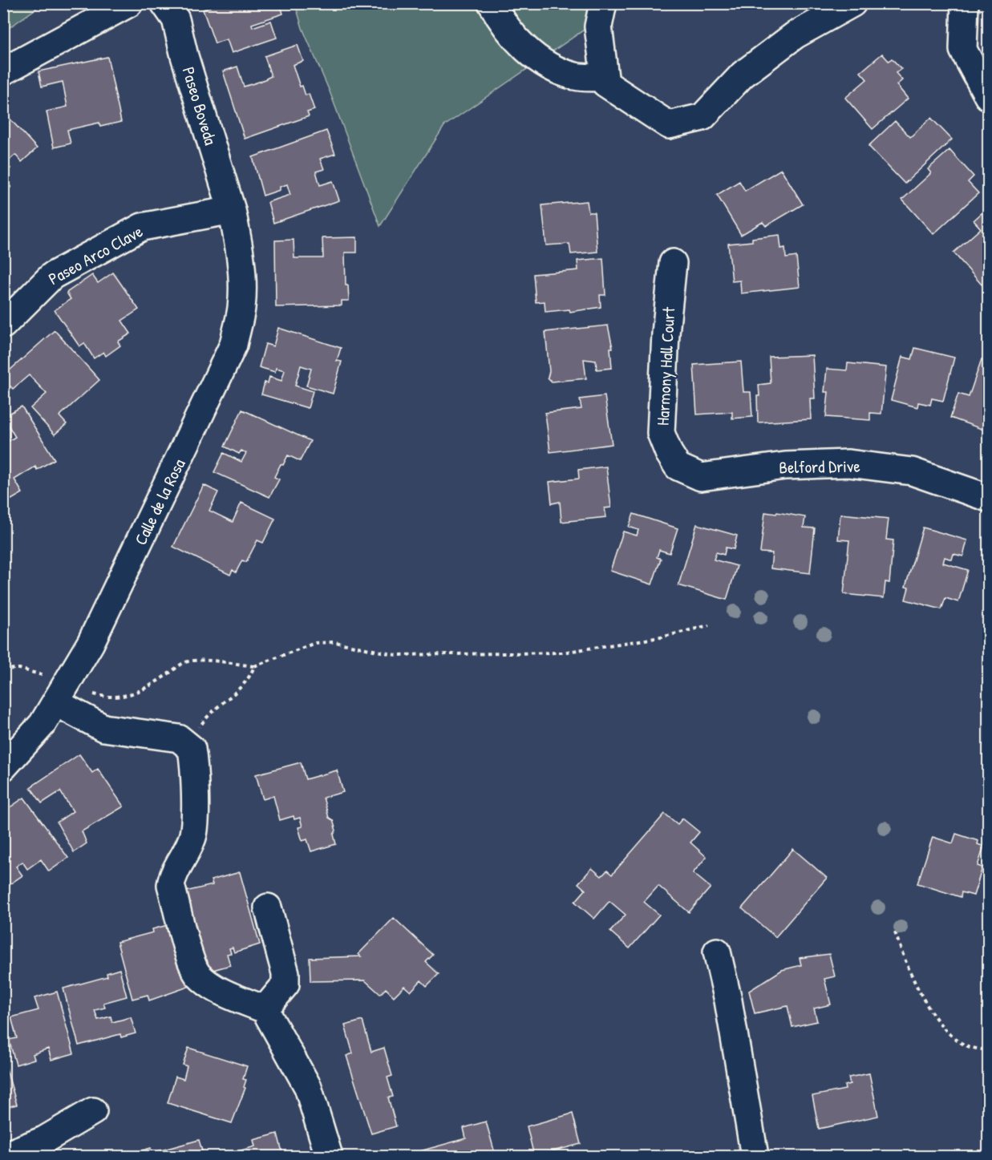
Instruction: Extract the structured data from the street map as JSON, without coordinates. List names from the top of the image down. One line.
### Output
{"streets":{"street":["Paseo Boveda","Paseo Arco Clave","Harmony Hall Court","Belford Drive","Calle de la Rosa"]},"crossings":[["Paseo Boveda","Paseo Arco Clave"],["Paseo Boveda","Calle de la Rosa"],["Paseo Arco Clave","Calle de la Rosa"],["Harmony Hall Court","Belford Drive"]]}
